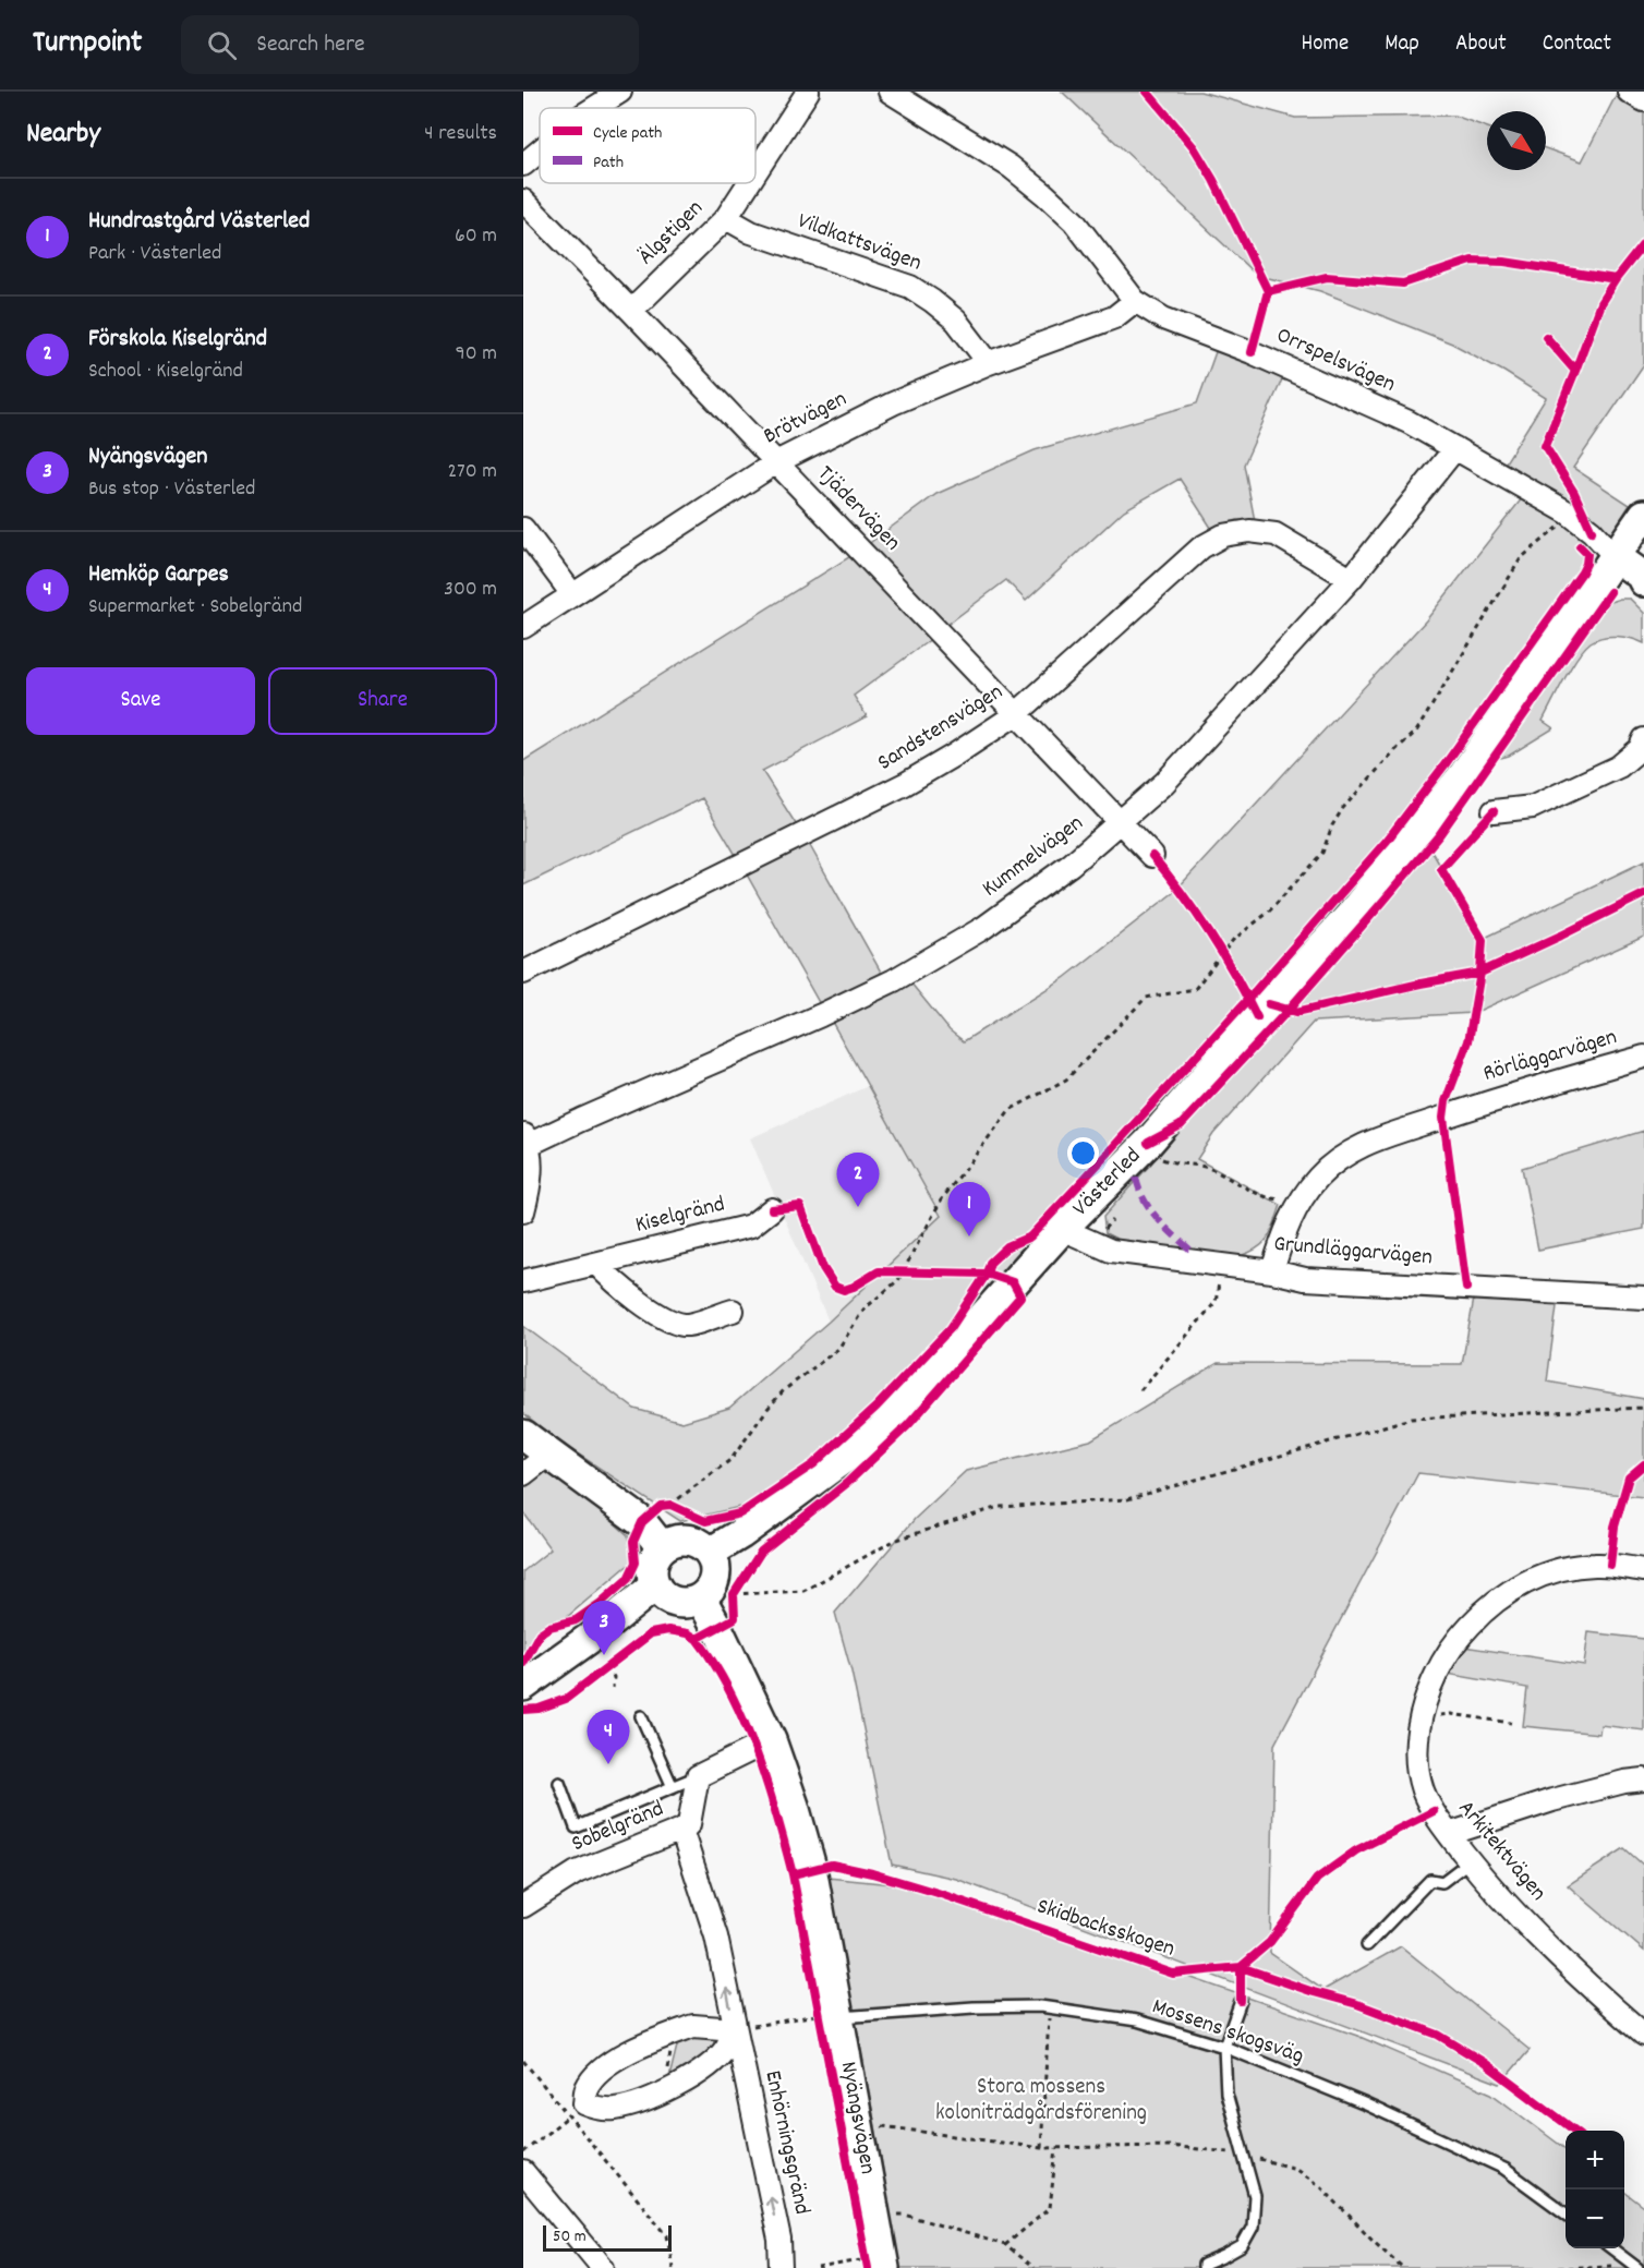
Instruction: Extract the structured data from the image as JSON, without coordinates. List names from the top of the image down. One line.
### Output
{"streets":{"street":["Älgstigen","Vildkattsvägen","Orrspelsvägen","Brötvägen","Tjädervägen","Sandstensvägen","Kummelvägen","Rörläggarvägen","Västerled","Kiselgränd","Grundläggarvägen","Sobelgränd","Arkitektvägen","Nyängsvägen","Enhörningsgränd"],"lane":["Mossens skogsväg"],"cycle path":["Skidbacksskogen"]},"crossings":[["Älgstigen","Vildkattsvägen"],["Älgstigen","Tjädervägen"],["Vildkattsvägen","Brötvägen"],["Orrspelsvägen","Brötvägen"],["Orrspelsvägen","Kummelvägen"],["Orrspelsvägen","Västerled"],["Brötvägen","Tjädervägen"],["Tjädervägen","Sandstensvägen"],["Tjädervägen","Kummelvägen"],["Sandstensvägen","Kummelvägen"],["Rörläggarvägen","Grundläggarvägen"],["Västerled","Grundläggarvägen"],["Västerled","Nyängsvägen"],["Sobelgränd","Enhörningsgränd"],["Mossens skogsväg","Nyängsvägen"]],"one_way":["Enhörningsgränd"],"parks":["Stora mossens koloniträdgårdsförening"],"legend":["Cycle path","Path"],"scale_bar":"50 m","north":"bottom right","page":{"header":"Turnpoint","search":"Search here","nav":["Home","Map","About","Contact"],"heading":["Nearby","4 results"],"list":[{"mark":"1","name":"Hundrastgård Västerled","note":"Park · Västerled","value":"60 m"},{"mark":"2","name":"Förskola Kiselgränd","note":"School · Kiselgränd","value":"90 m"},{"mark":"3","name":"Nyängsvägen","note":"Bus stop · Västerled","value":"270 m"},{"mark":"4","name":"Hemköp Garpes","note":"Supermarket · Sobelgränd","value":"300 m"}],"buttons":["Save","Share"],"pins":["2","1","3","4"],"map_buttons":["+","−"],"scale":"50 m"}}
